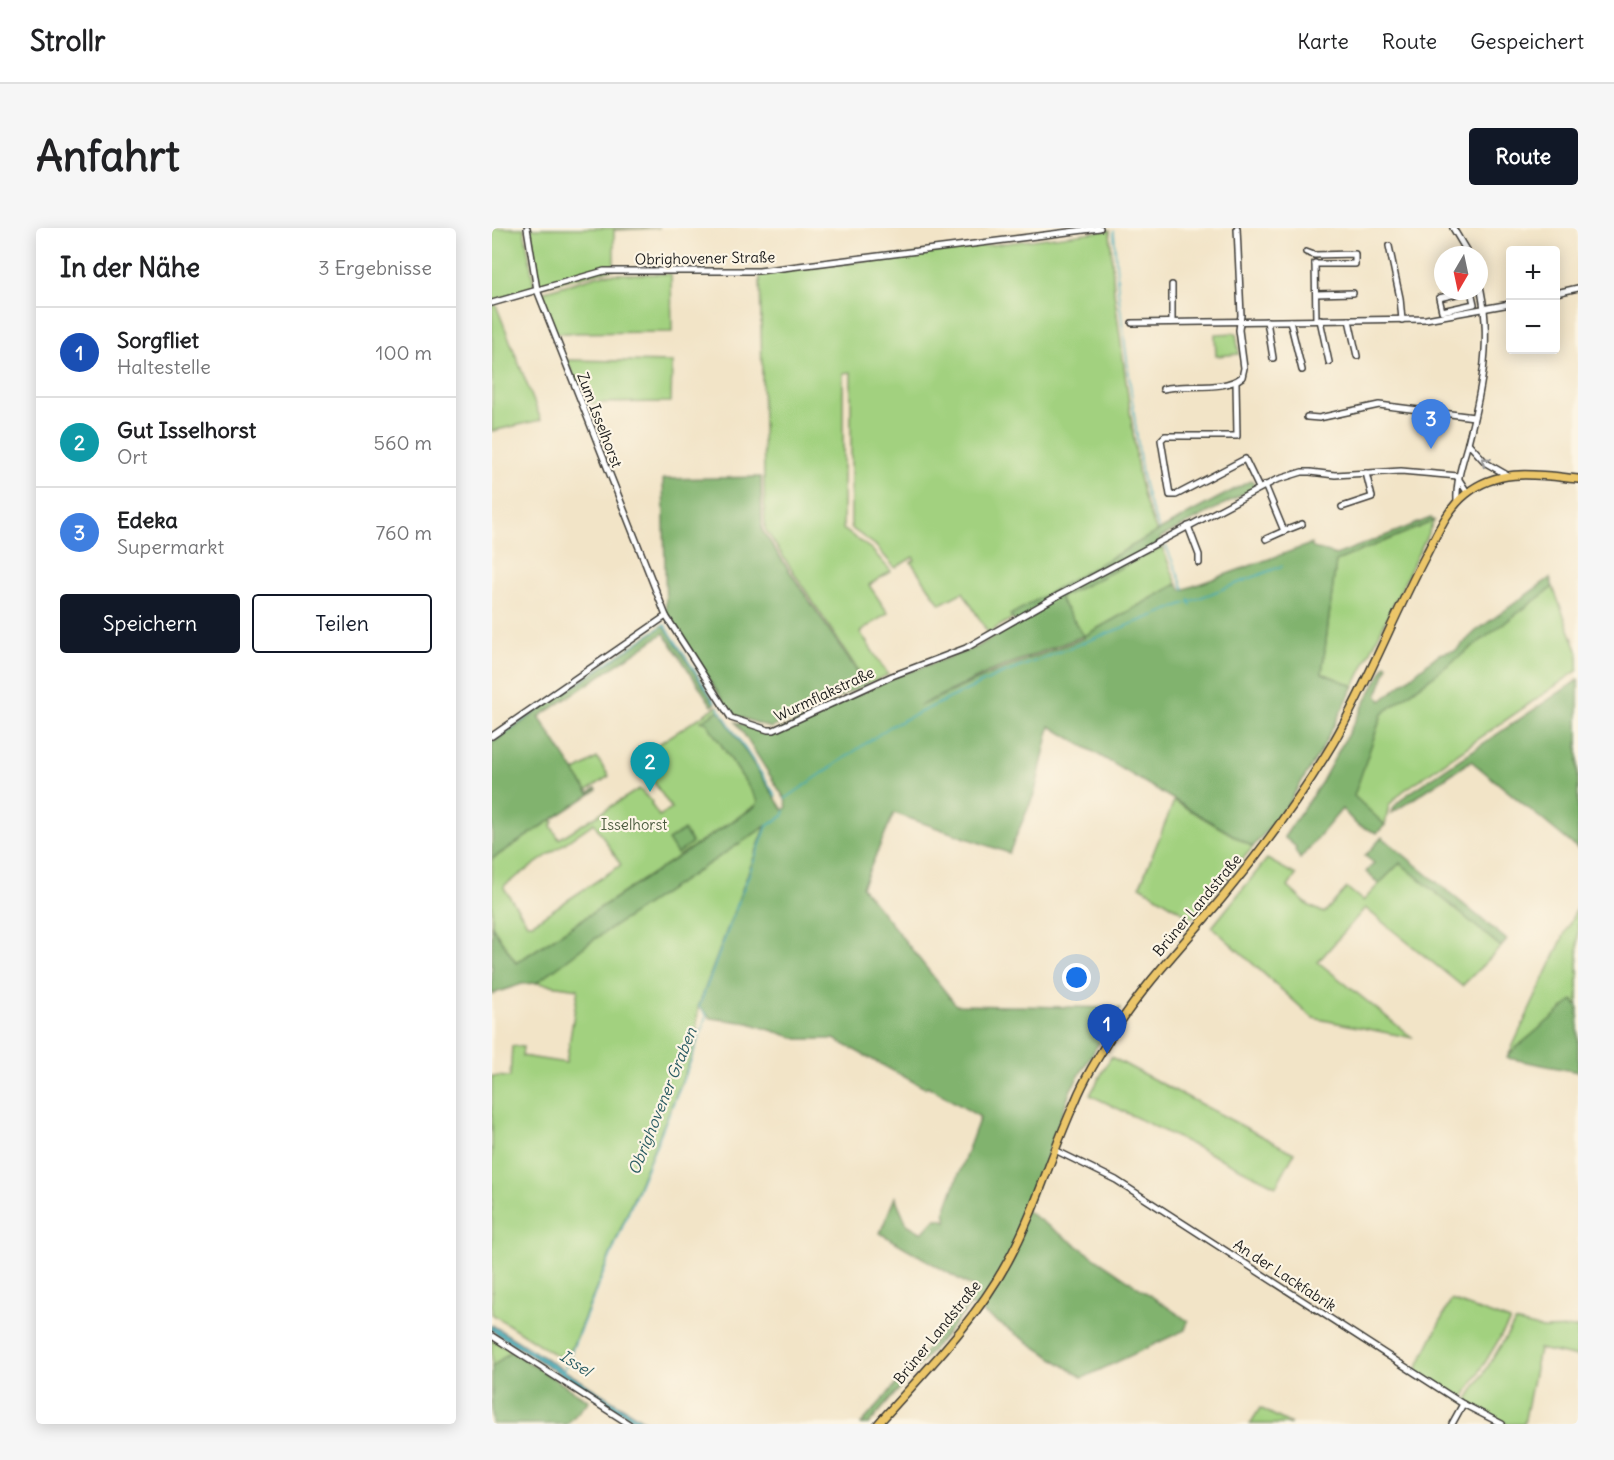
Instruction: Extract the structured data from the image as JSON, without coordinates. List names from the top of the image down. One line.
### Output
{"streets":{"main road":["Brüner Landstraße"],"street":["Obrighovener Straße","Zum Isselhorst","Wurmflakstraße","An der Lackfabrik"]},"crossings":[["Obrighovener Straße","Zum Isselhorst"],["Zum Isselhorst","Wurmflakstraße"],["Brüner Landstraße","An der Lackfabrik"]],"water":["Obrighovener Graben","Issel"],"parks":["Isselhorst"],"north":"bottom","page":{"header":"Strollr","nav":["Karte","Route","Gespeichert"],"buttons":["Route",["Speichern","Teilen"]],"title":"Anfahrt","heading":["In der Nähe","3 Ergebnisse"],"map_buttons":["+","−"],"list":[{"mark":"1","name":"Sorgfliet","note":"Haltestelle","value":"100 m"},{"mark":"2","name":"Gut Isselhorst","note":"Ort","value":"560 m"},{"mark":"3","name":"Edeka","note":"Supermarkt","value":"760 m"}],"pins":["3","2","1"]}}
